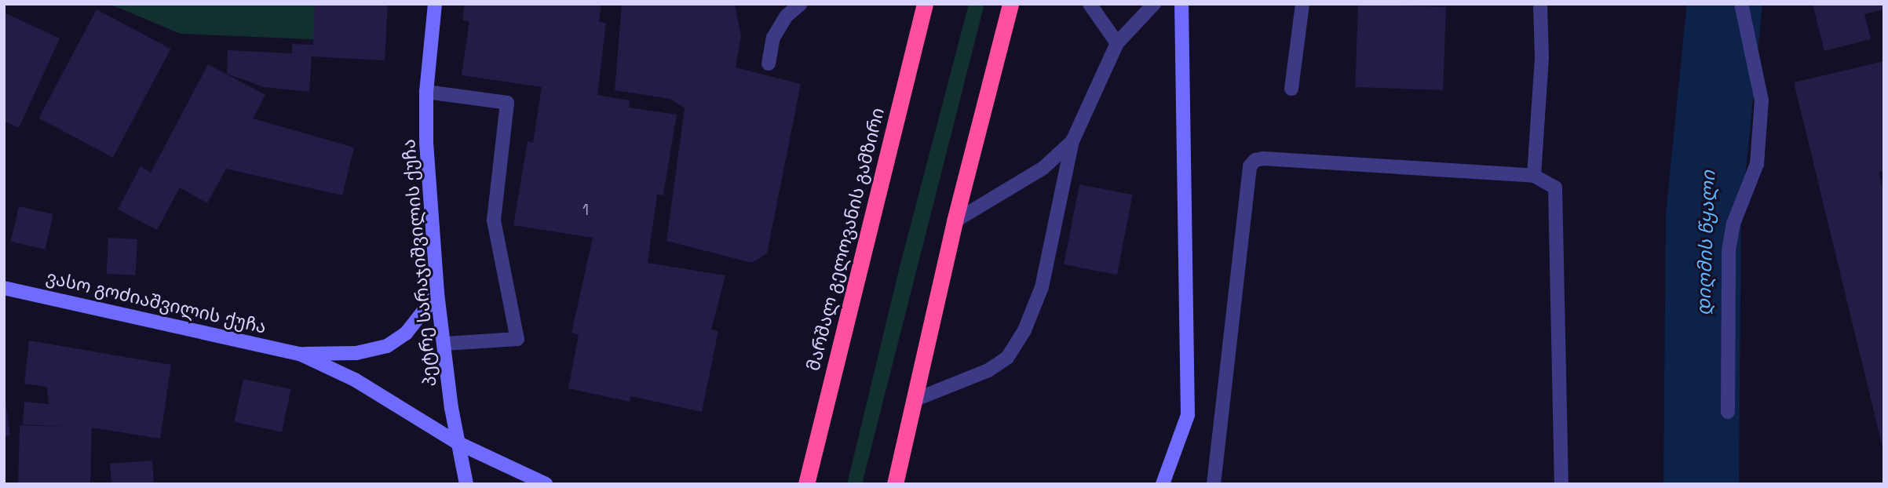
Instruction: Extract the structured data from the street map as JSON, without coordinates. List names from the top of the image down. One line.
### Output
{"streets":{"highway":["მარშალ გელოვანის გამზირი"],"main road":["პეტრე სარაჯიშვილის ქუჩა","ვასო გოძიაშვილის ქუჩა"]},"crossings":[["პეტრე სარაჯიშვილის ქუჩა","ვასო გოძიაშვილის ქუჩა"]],"water":["დიღმის წყალი"],"house_numbers":["1"]}
